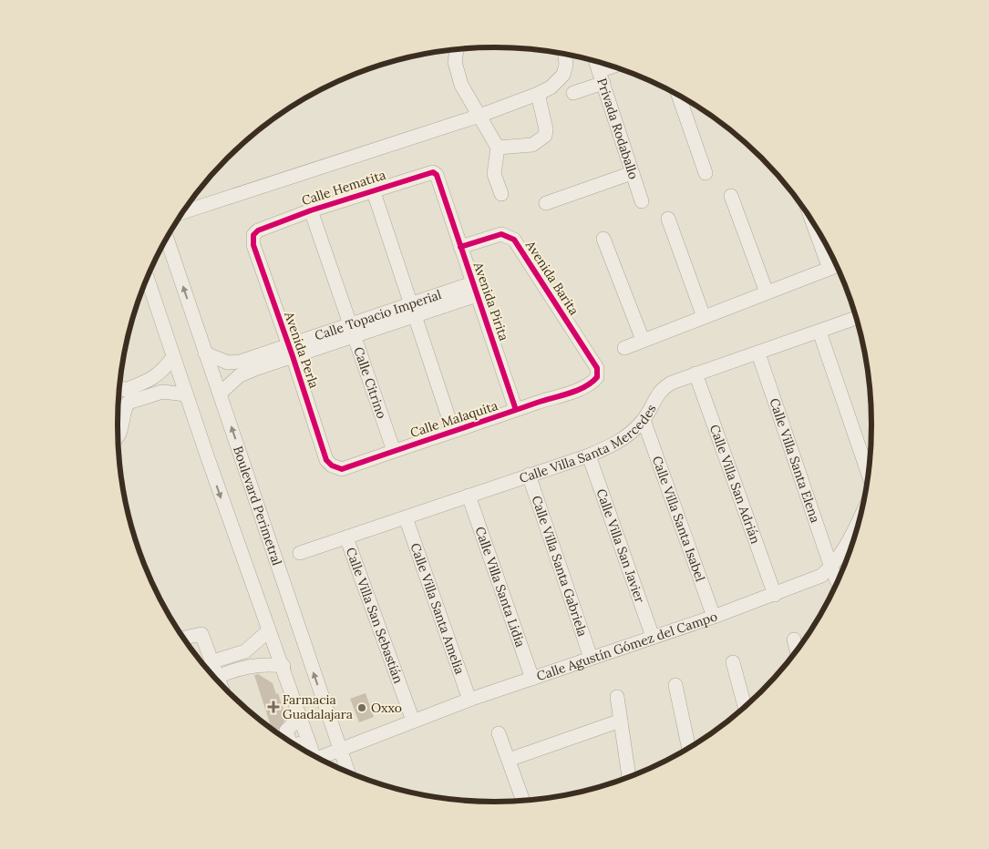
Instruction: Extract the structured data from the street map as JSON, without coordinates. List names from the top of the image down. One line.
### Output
{"streets":{"street":["Privada Rodaballo","Calle Hematita","Avenida Barita","Avenida Pirita","Calle Topacio Imperial","Avenida Perla","Calle Citrino","Calle Malaquita","Calle Villa Santa Mercedes","Calle Villa Santa Elena","Calle Villa San Adrián","Boulevard Perimetral","Calle Villa Santa Isabel","Calle Villa San Javier","Calle Villa Santa Gabriela","Calle Villa Santa Lidia","Calle Villa Santa Amelia","Calle Villa San Sebastián","Calle Agustín Gómez del Campo"]},"crossings":[["Calle Hematita","Avenida Pirita"],["Calle Hematita","Avenida Perla"],["Calle Hematita","Calle Citrino"],["Avenida Barita","Avenida Pirita"],["Avenida Barita","Calle Malaquita"],["Avenida Pirita","Calle Topacio Imperial"],["Avenida Pirita","Calle Malaquita"],["Calle Topacio Imperial","Avenida Perla"],["Calle Topacio Imperial","Calle Citrino"],["Calle Topacio Imperial","Boulevard Perimetral"],["Avenida Perla","Calle Malaquita"],["Calle Citrino","Calle Malaquita"],["Calle Villa Santa Mercedes","Calle Villa Santa Elena"],["Calle Villa Santa Mercedes","Calle Villa San Adrián"],["Calle Villa Santa Mercedes","Calle Villa Santa Isabel"],["Calle Villa Santa Mercedes","Calle Villa San Javier"],["Calle Villa Santa Mercedes","Calle Villa Santa Gabriela"],["Calle Villa Santa Mercedes","Calle Villa Santa Lidia"],["Calle Villa Santa Mercedes","Calle Villa Santa Amelia"],["Calle Villa Santa Mercedes","Calle Villa San Sebastián"],["Calle Villa Santa Elena","Calle Agustín Gómez del Campo"],["Calle Villa San Adrián","Calle Agustín Gómez del Campo"],["Boulevard Perimetral","Calle Agustín Gómez del Campo"],["Calle Villa Santa Isabel","Calle Agustín Gómez del Campo"],["Calle Villa San Javier","Calle Agustín Gómez del Campo"],["Calle Villa Santa Gabriela","Calle Agustín Gómez del Campo"],["Calle Villa Santa Lidia","Calle Agustín Gómez del Campo"],["Calle Villa Santa Amelia","Calle Agustín Gómez del Campo"],["Calle Villa San Sebastián","Calle Agustín Gómez del Campo"]],"places":{"health":["Farmacia Guadalajara"],"other":["Oxxo"]}}
